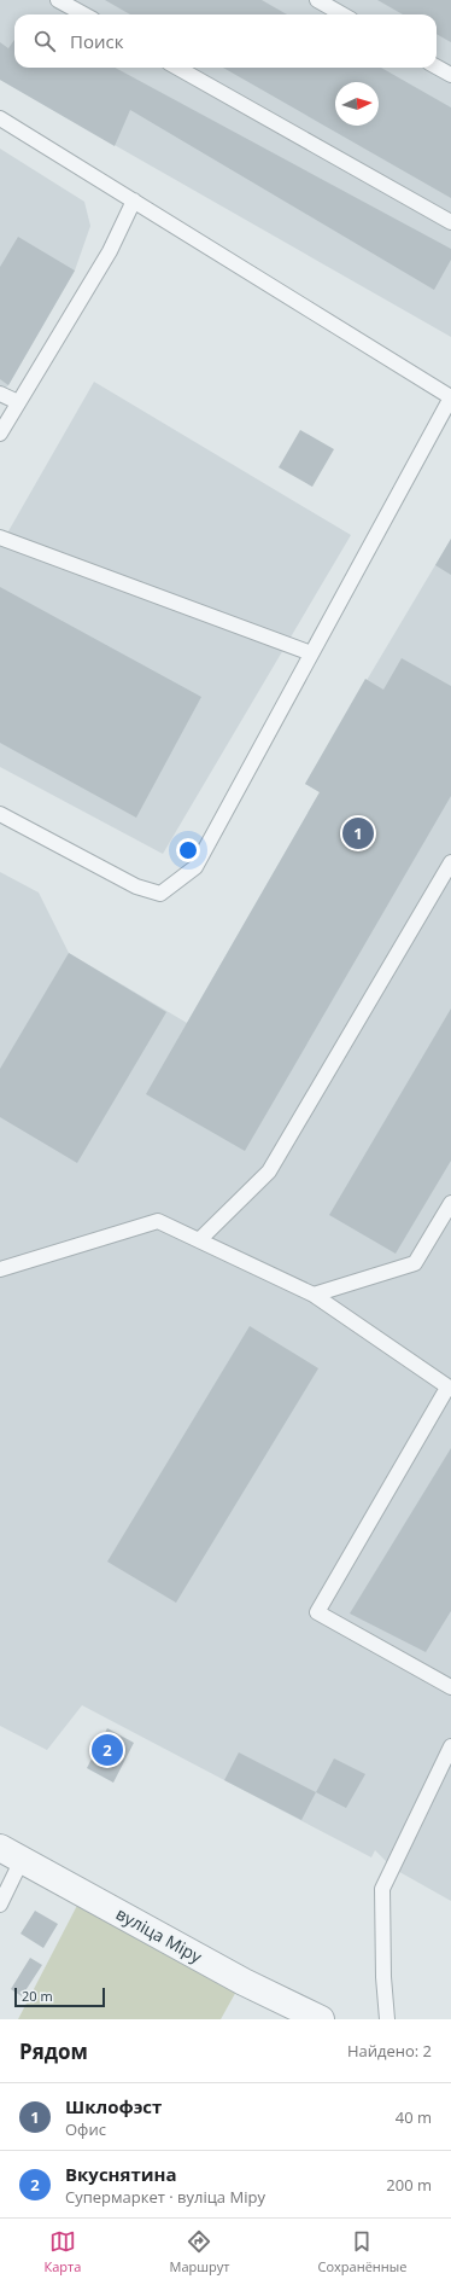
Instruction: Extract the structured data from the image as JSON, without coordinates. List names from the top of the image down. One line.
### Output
{"streets":{"street":["вуліца Міру"]},"scale_bar":"20 m","north":"right","page":{"search":"Поиск","pins":["1","2"],"scale":"20 m","heading":["Рядом","Найдено: 2"],"list":[{"mark":"1","name":"Шклофэст","note":"Офис","value":"40 m"},{"mark":"2","name":"Вкуснятина","note":"Супермаркет · вуліца Міру","value":"200 m"}],"nav":["Карта","Маршрут","Сохранённые"]}}
